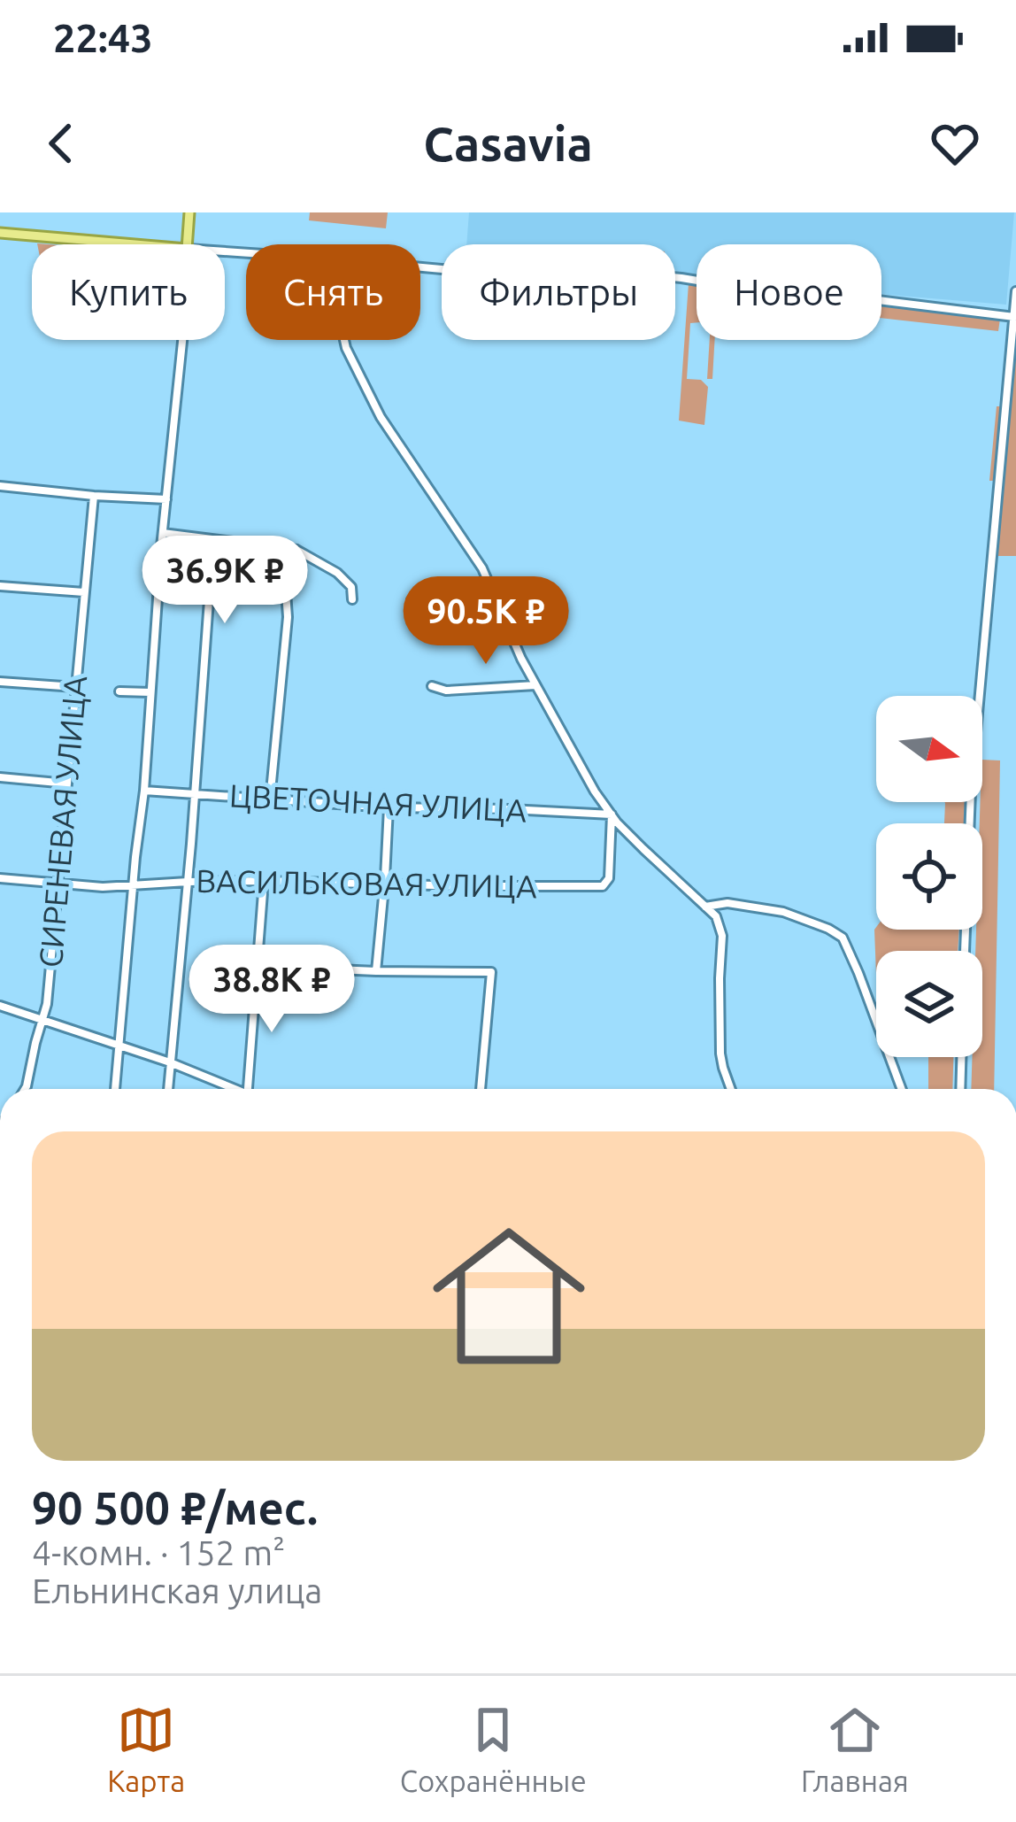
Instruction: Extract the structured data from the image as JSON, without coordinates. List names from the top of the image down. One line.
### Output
{"streets":{"street":["ЦВЕТОЧНАЯ УЛИЦА","СИРЕНЕВАЯ УЛИЦА","ВАСИЛЬКОВАЯ УЛИЦА"]},"crossings":[["ЦВЕТОЧНАЯ УЛИЦА","ВАСИЛЬКОВАЯ УЛИЦА"],["СИРЕНЕВАЯ УЛИЦА","ВАСИЛЬКОВАЯ УЛИЦА"]],"north":"right","page":{"status":"22:43","header":"Casavia","chip":["Купить","Снять","Фильтры","Новое"],"price":["36.9K ₽","90.5K ₽","38.8K ₽"],"list":[{"name":"90 500 ₽/мес.","note":"4-комн. · 152 m² · Ельнинская улица"}],"tabs":["Карта","Сохранённые","Главная"]}}
